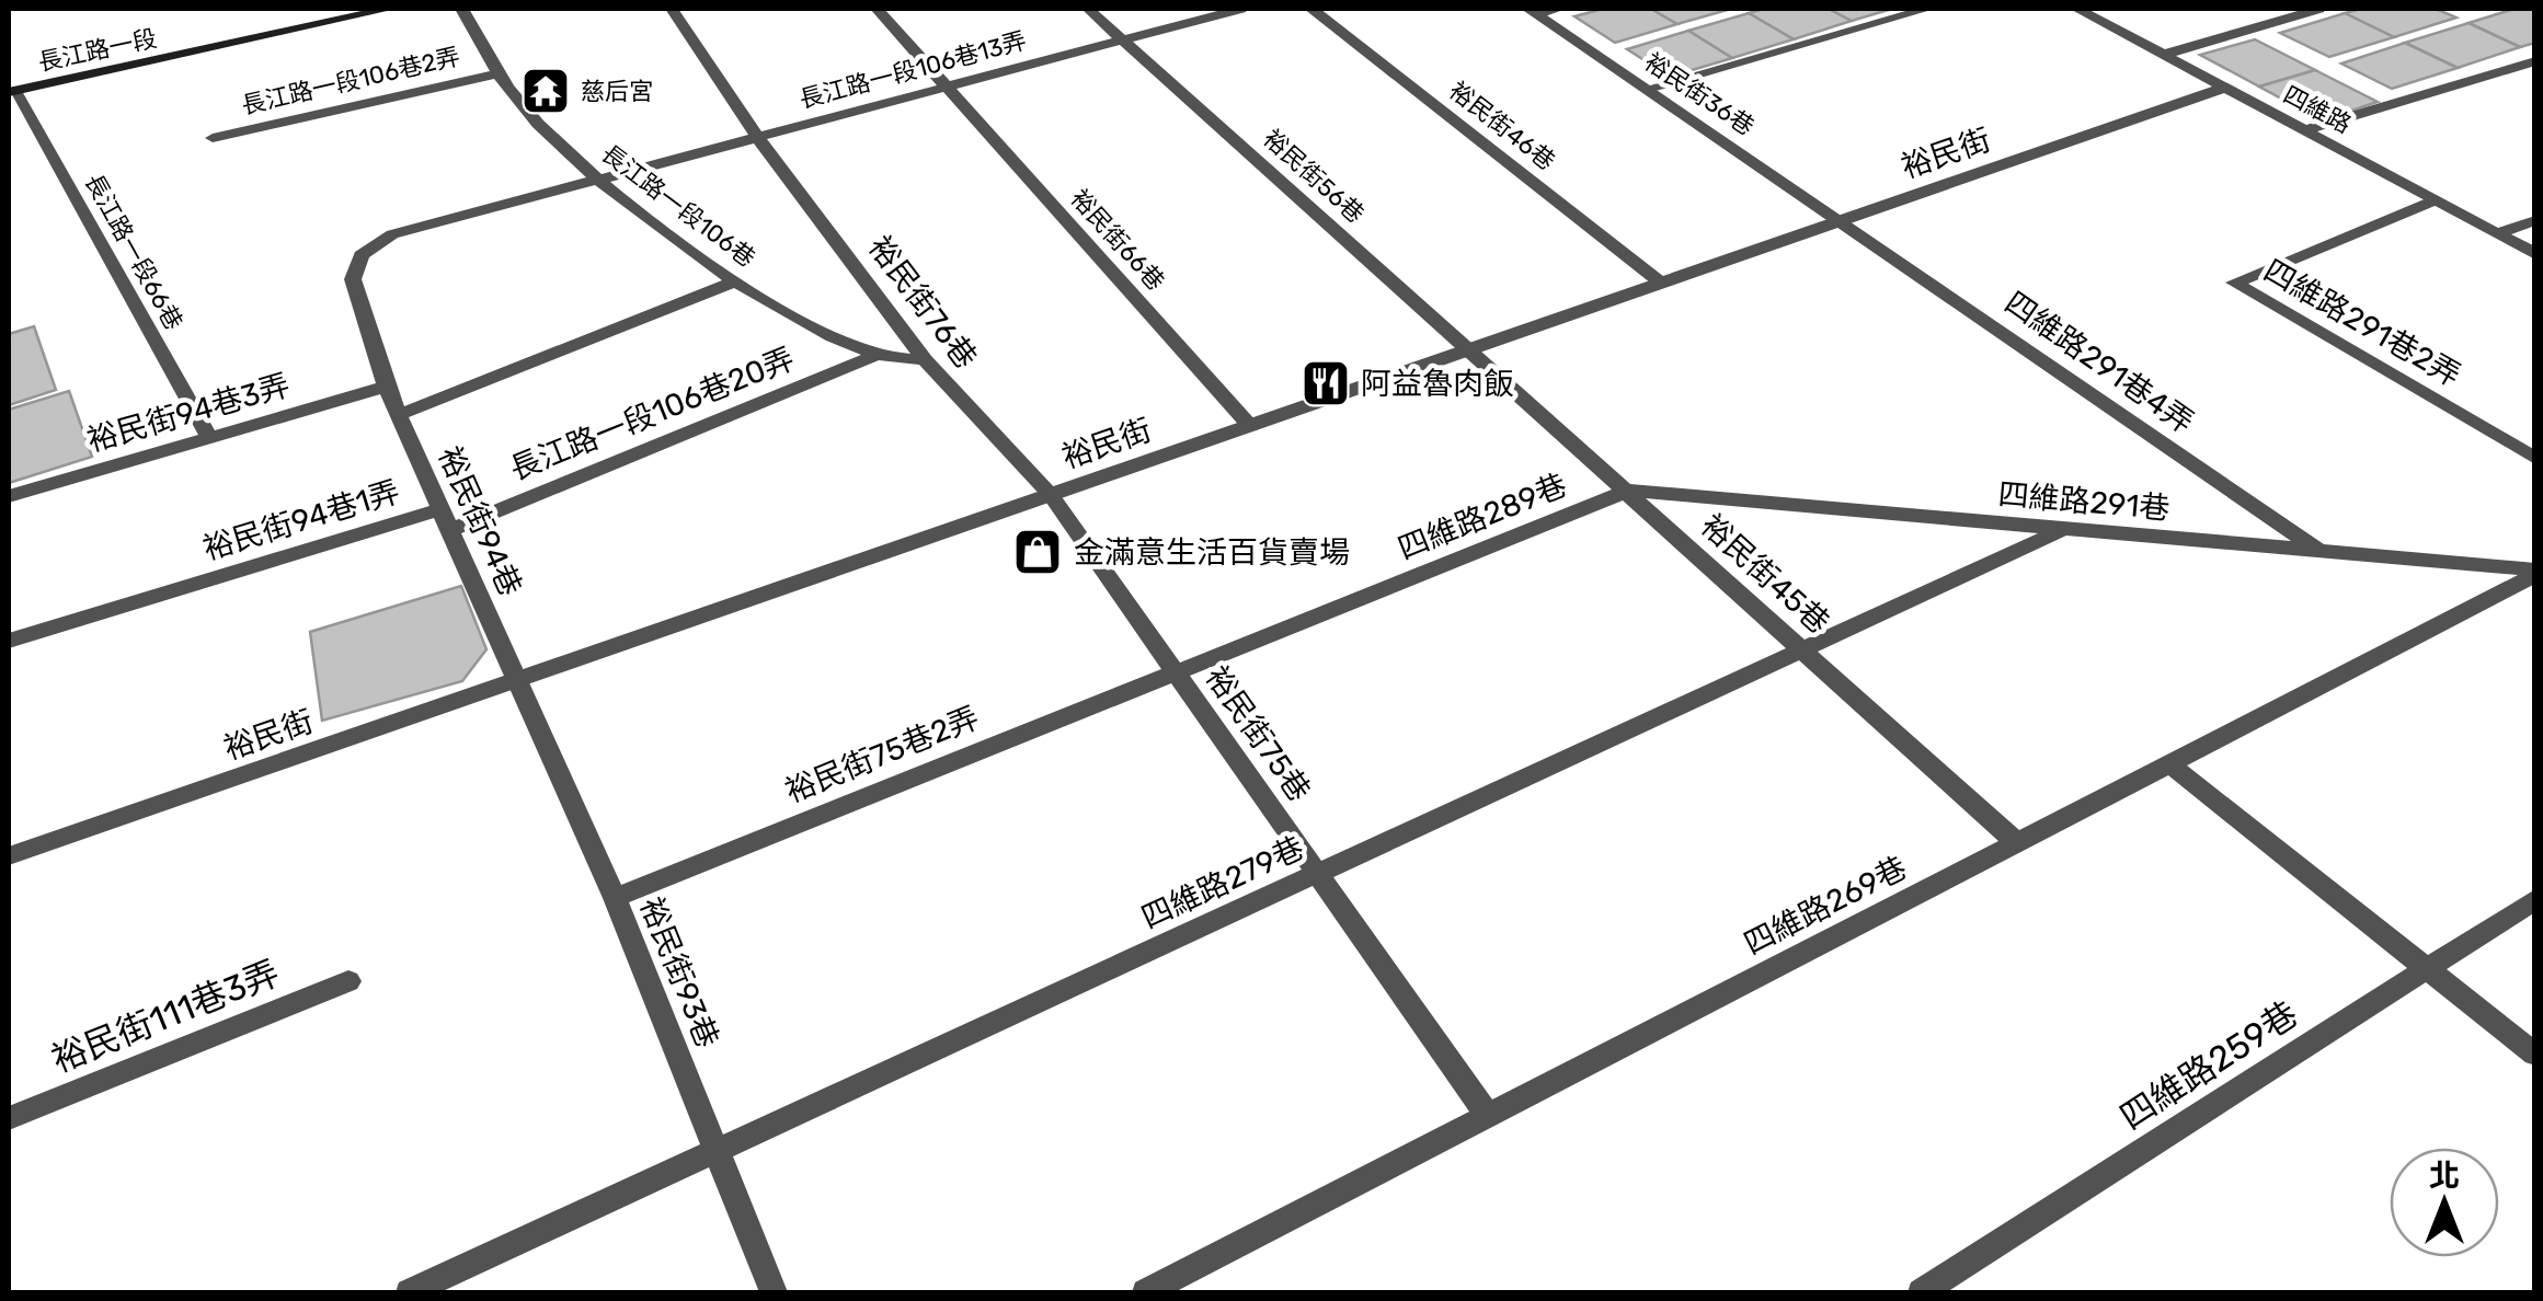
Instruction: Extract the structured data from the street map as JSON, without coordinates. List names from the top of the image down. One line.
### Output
{"streets":{"street":["長江路一段","長江路一段106巷13弄","長江路一段106巷2弄","裕民街36巷","四維路","裕民街46巷","裕民街","裕民街56巷","長江路一段106巷","裕民街66巷","長江路一段66巷","裕民街76巷","四維路291巷2弄","四維路291巷4弄","裕民街94巷3弄","長江路一段106巷20弄","四維路291巷","四維路289巷","裕民街94巷1弄","裕民街94巷","裕民街45巷","裕民街75巷","裕民街75巷2弄","四維路279巷","四維路269巷","裕民街93巷","裕民街111巷3弄","四維路259巷"]},"crossings":[["長江路一段","長江路一段66巷"],["長江路一段106巷13弄","裕民街56巷"],["長江路一段106巷13弄","長江路一段106巷"],["長江路一段106巷13弄","裕民街66巷"],["長江路一段106巷13弄","裕民街76巷"],["長江路一段106巷13弄","裕民街94巷3弄"],["長江路一段106巷13弄","裕民街94巷"],["長江路一段106巷2弄","長江路一段106巷"],["裕民街36巷","裕民街"],["裕民街36巷","四維路291巷4弄"],["四維路","裕民街"],["四維路","四維路291巷2弄"],["裕民街46巷","裕民街"],["裕民街","裕民街56巷"],["裕民街","裕民街66巷"],["裕民街","裕民街76巷"],["裕民街","四維路291巷4弄"],["裕民街","裕民街94巷"],["裕民街","裕民街45巷"],["裕民街","裕民街75巷"],["裕民街","裕民街93巷"],["裕民街56巷","裕民街45巷"],["長江路一段106巷","裕民街76巷"],["長江路一段106巷","長江路一段106巷20弄"],["長江路一段66巷","裕民街94巷3弄"],["裕民街76巷","裕民街75巷"],["四維路291巷4弄","四維路291巷"],["裕民街94巷3弄","裕民街94巷"],["長江路一段106巷20弄","裕民街94巷1弄"],["長江路一段106巷20弄","裕民街94巷"],["四維路291巷","四維路289巷"],["四維路291巷","裕民街45巷"],["四維路291巷","四維路279巷"],["四維路291巷","四維路269巷"],["四維路289巷","裕民街45巷"],["四維路289巷","裕民街75巷"],["四維路289巷","裕民街75巷2弄"],["裕民街94巷1弄","裕民街94巷"],["裕民街94巷","裕民街93巷"],["裕民街45巷","四維路279巷"],["裕民街45巷","四維路269巷"],["裕民街75巷","裕民街75巷2弄"],["裕民街75巷","四維路279巷"],["裕民街75巷","四維路269巷"],["裕民街75巷2弄","裕民街93巷"],["四維路279巷","裕民街93巷"]],"places":{"temple":["慈后宮"],"restaurant":["阿益魯肉飯"],"shop":["金滿意生活百貨賣場"]},"north":"top"}
